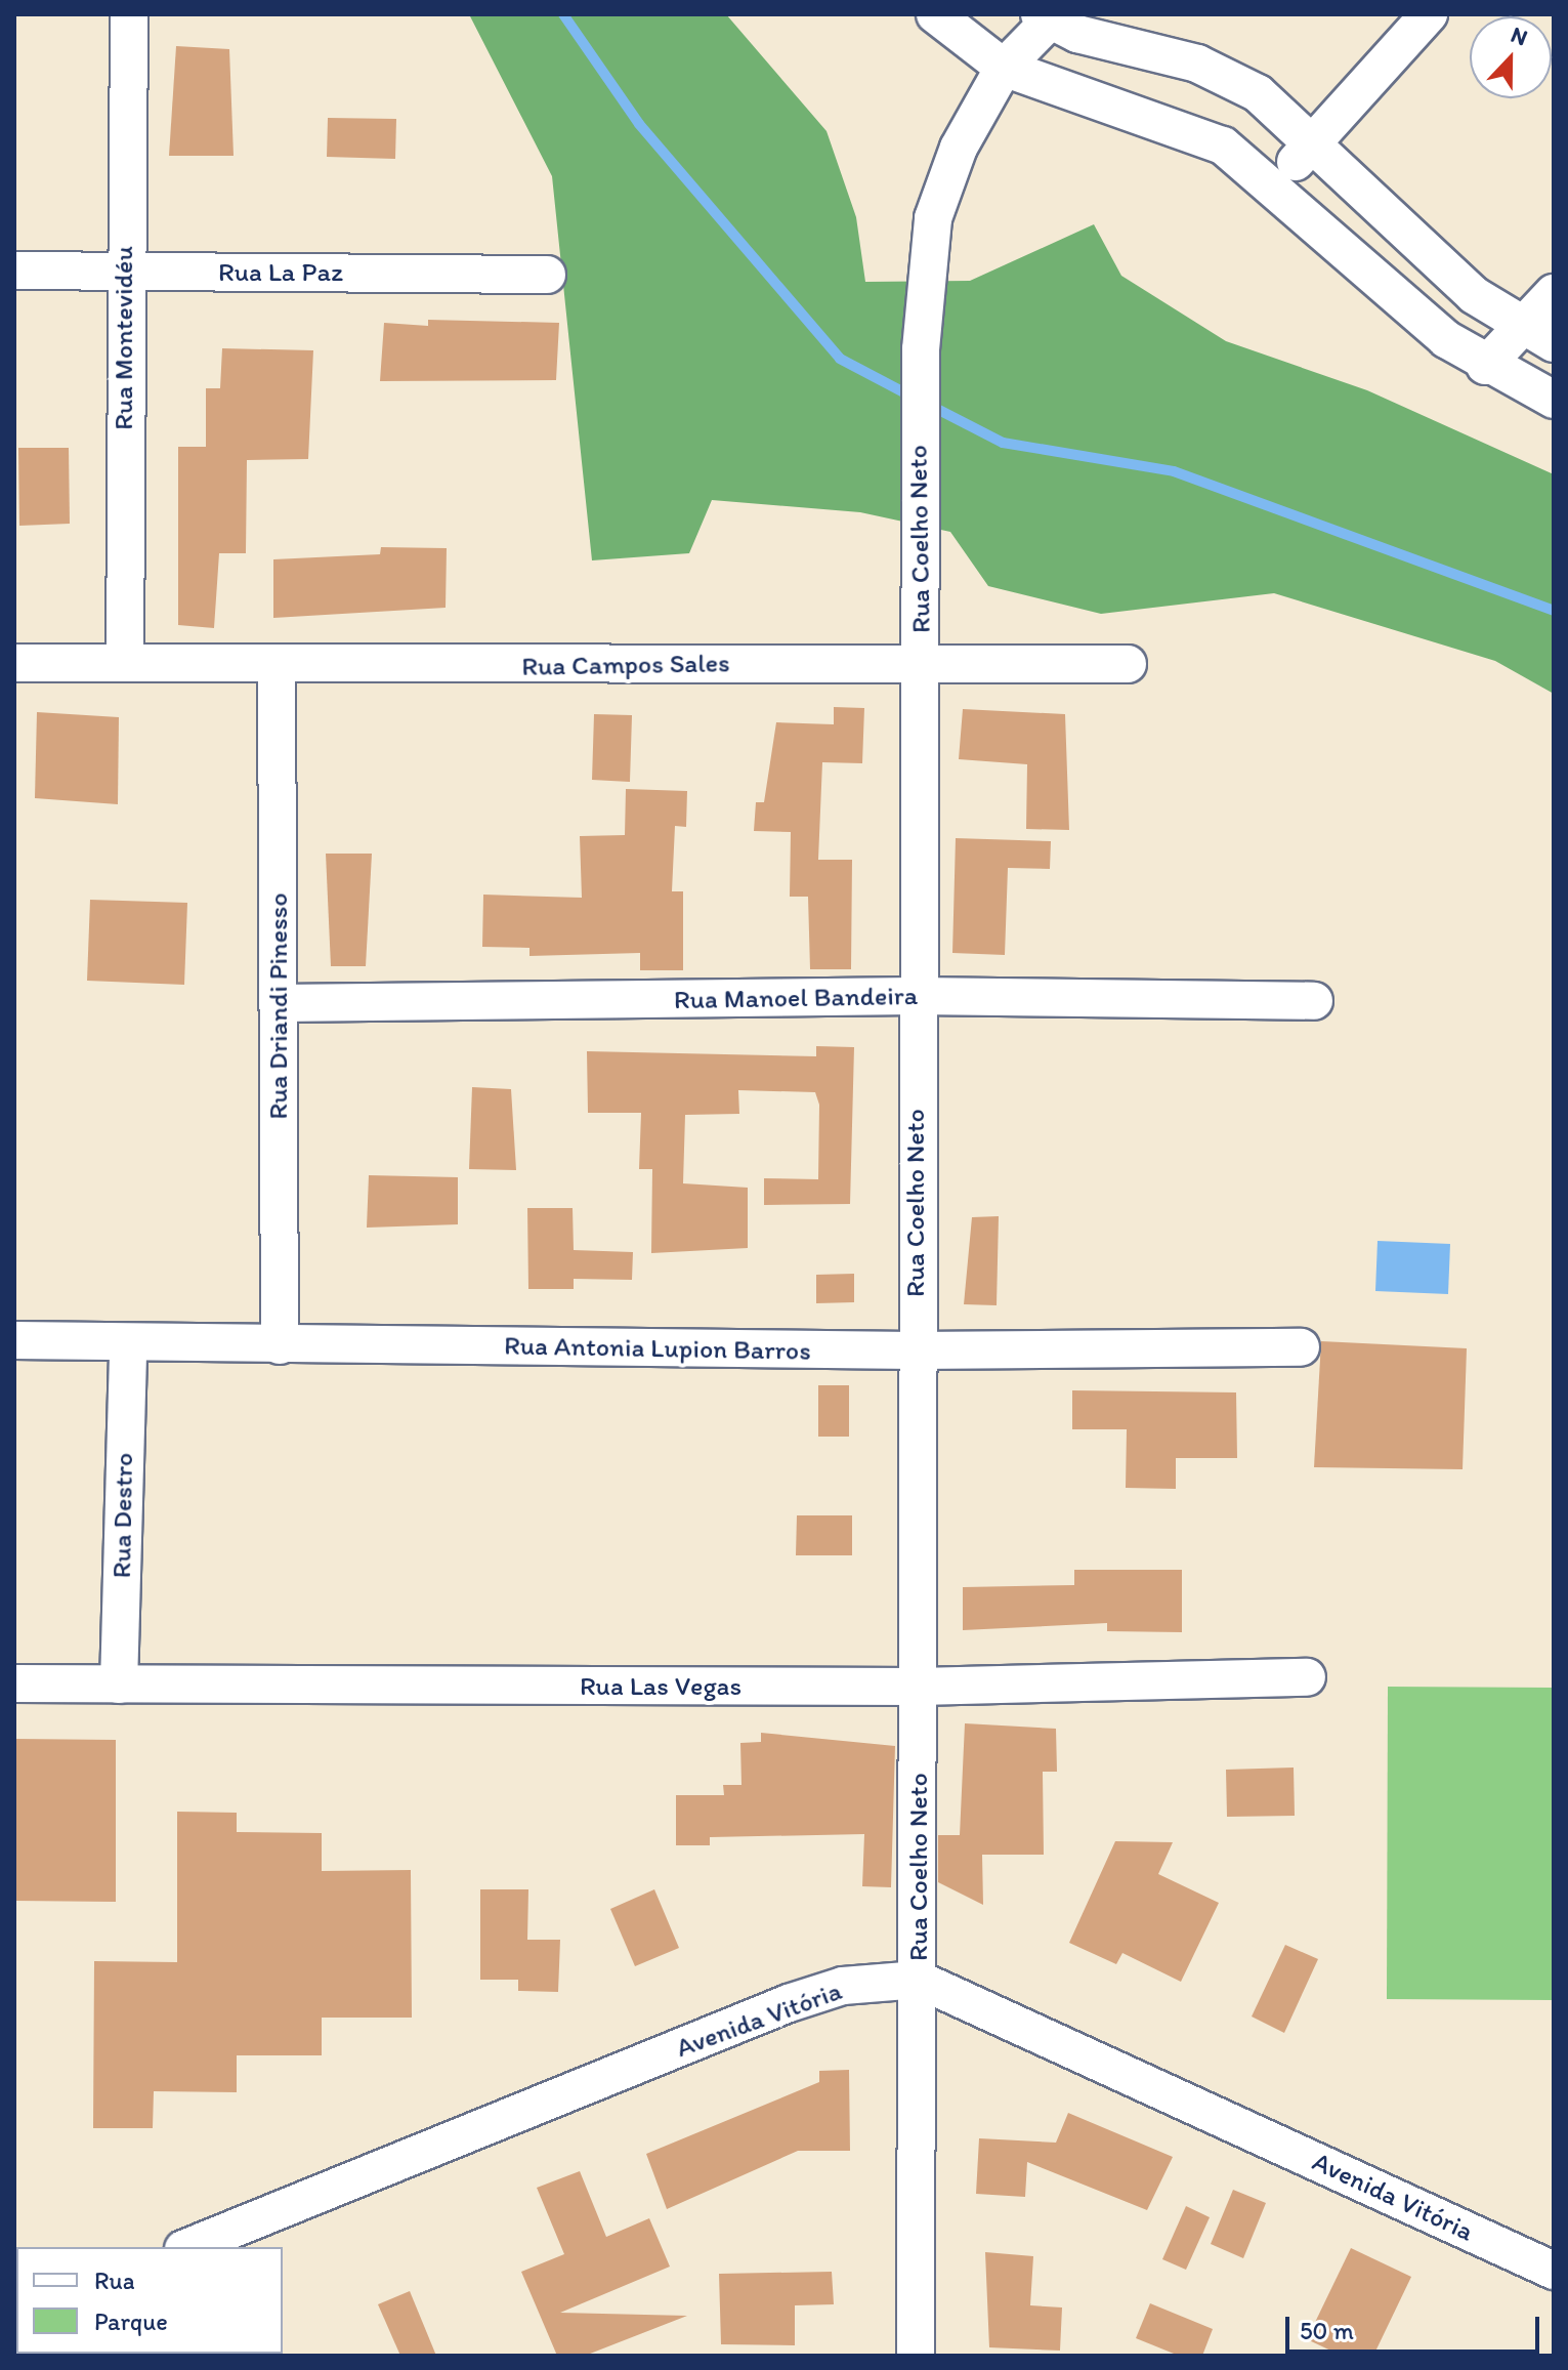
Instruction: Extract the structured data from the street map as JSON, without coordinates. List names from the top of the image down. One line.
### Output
{"streets":{"street":["Rua La Paz","Rua Montevidéu","Rua Coelho Neto","Rua Campos Sales","Rua Manoel Bandeira","Rua Driandi Pinesso","Rua Antonia Lupion Barros","Rua Destro","Rua Las Vegas","Avenida Vitória"]},"crossings":[["Rua La Paz","Rua Montevidéu"],["Rua Montevidéu","Rua Campos Sales"],["Rua Coelho Neto","Rua Campos Sales"],["Rua Coelho Neto","Rua Manoel Bandeira"],["Rua Coelho Neto","Rua Antonia Lupion Barros"],["Rua Coelho Neto","Rua Las Vegas"],["Rua Coelho Neto","Avenida Vitória"],["Rua Campos Sales","Rua Driandi Pinesso"],["Rua Manoel Bandeira","Rua Driandi Pinesso"],["Rua Driandi Pinesso","Rua Antonia Lupion Barros"],["Rua Antonia Lupion Barros","Rua Destro"],["Rua Destro","Rua Las Vegas"]],"legend":["Rua","Parque"],"scale_bar":"50 m","north":"top"}
